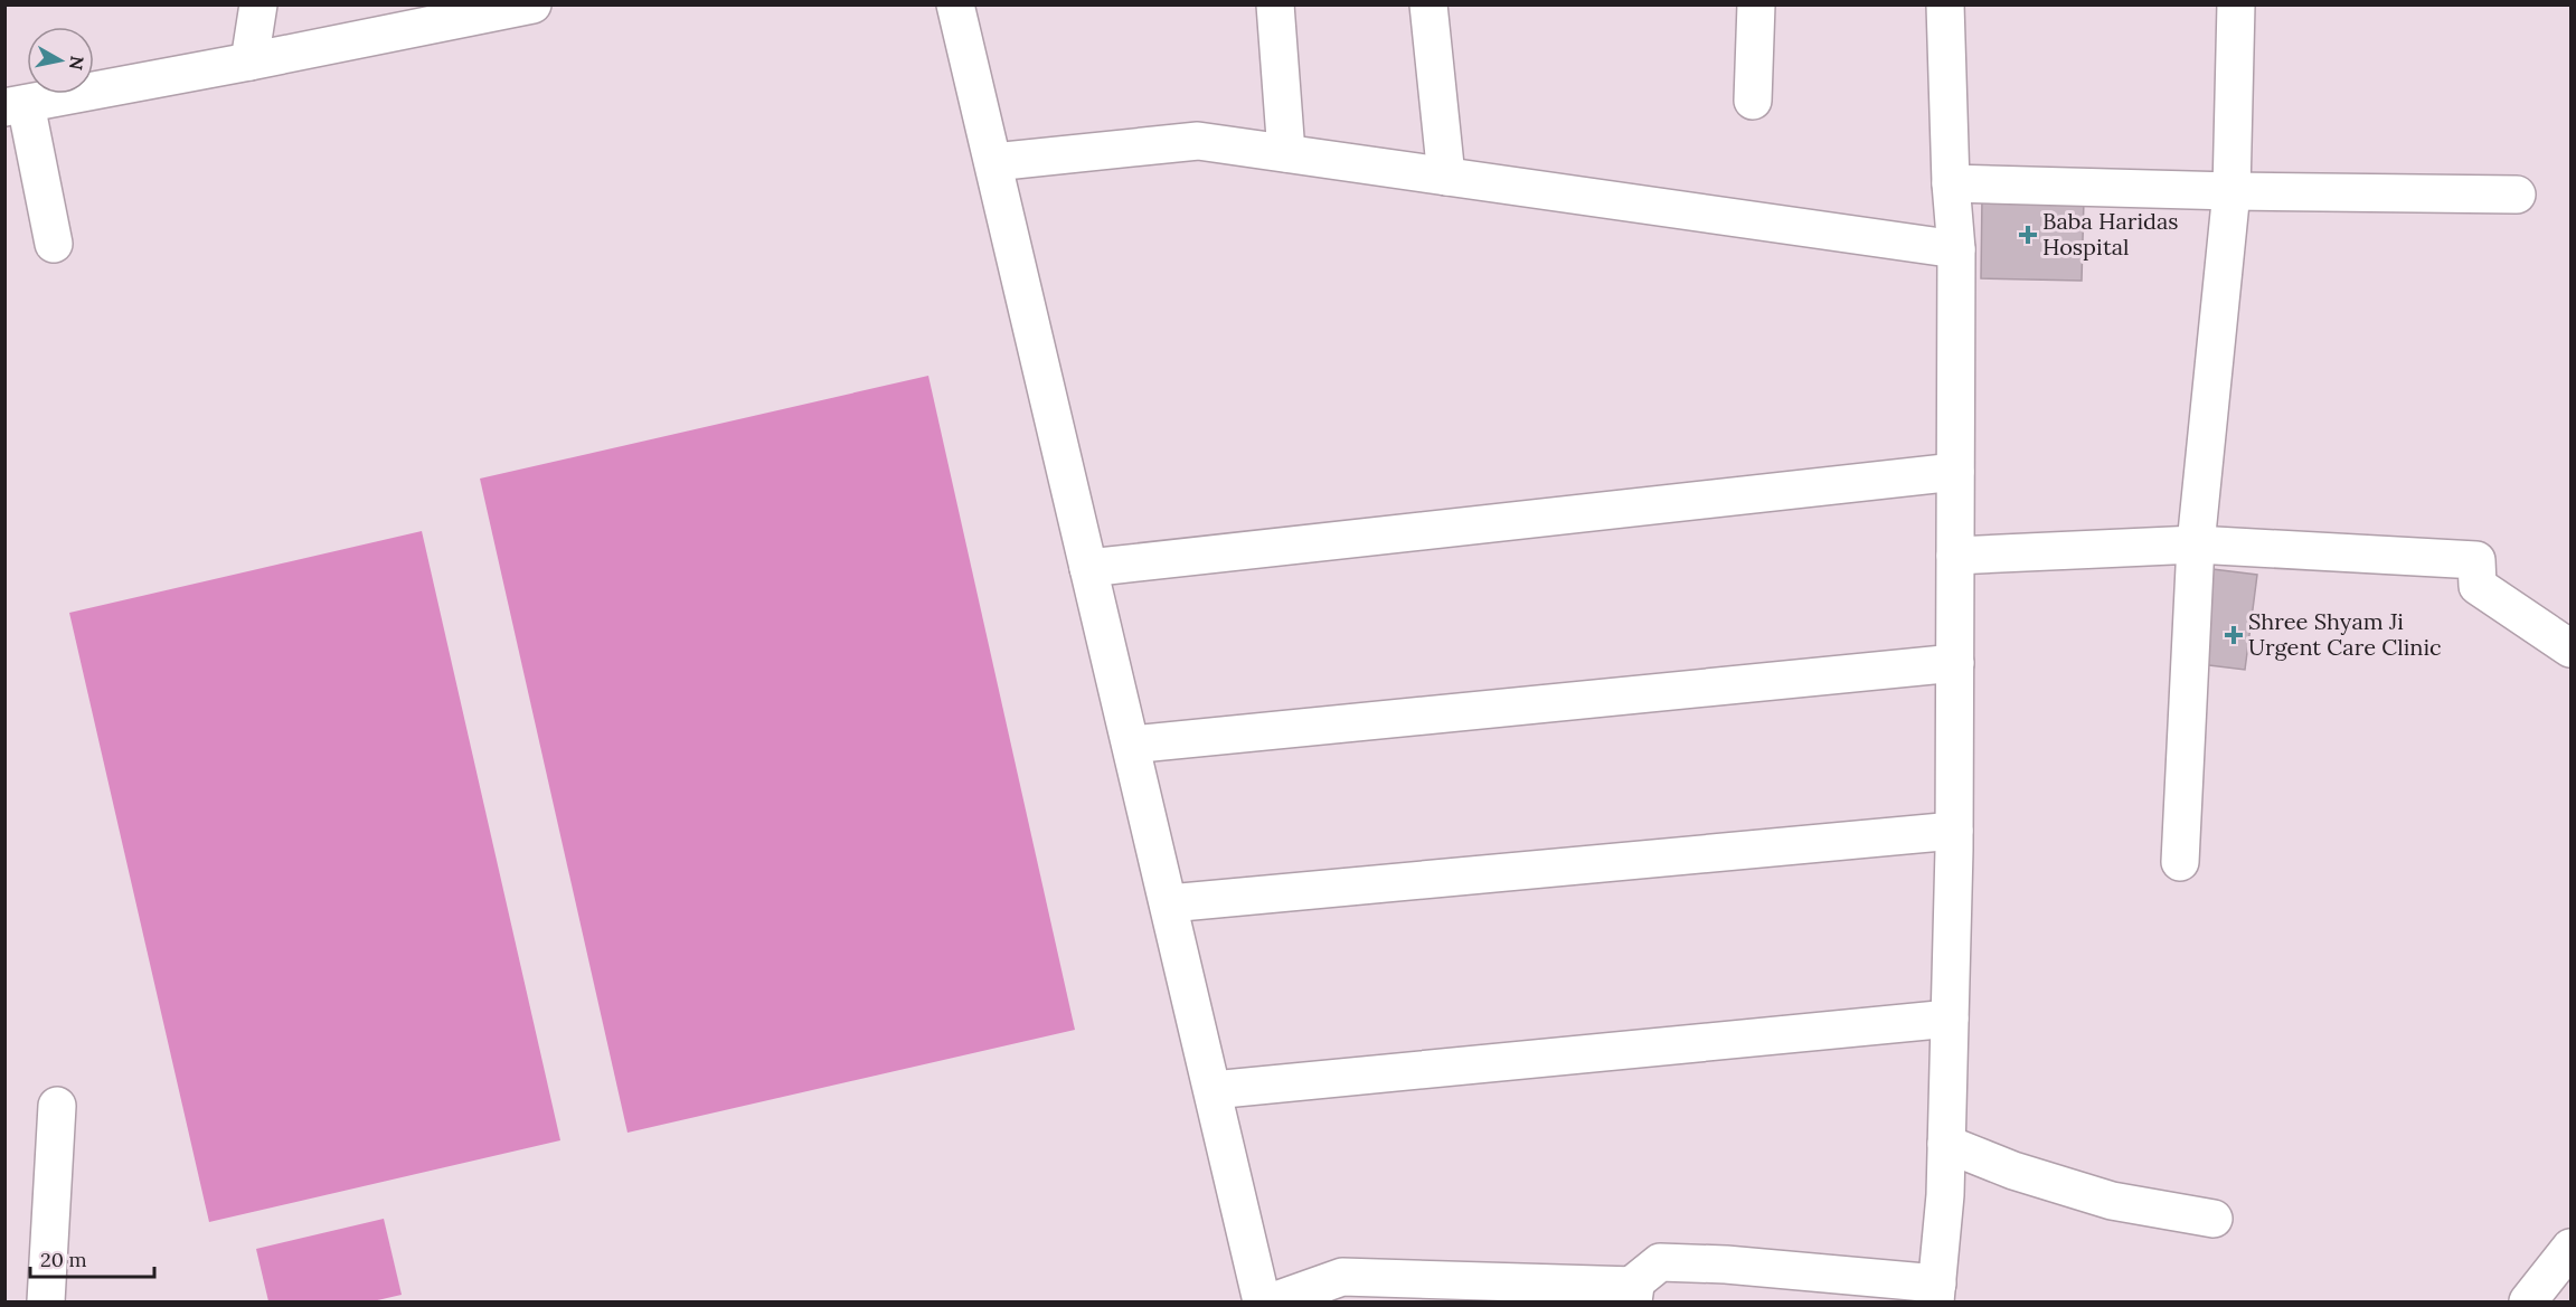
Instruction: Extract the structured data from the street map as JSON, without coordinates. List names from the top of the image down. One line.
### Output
{"places":{"health":["Baba Haridas Hospital","Shree Shyam Ji Urgent Care Clinic"]},"scale_bar":"20 m","north":"right"}
